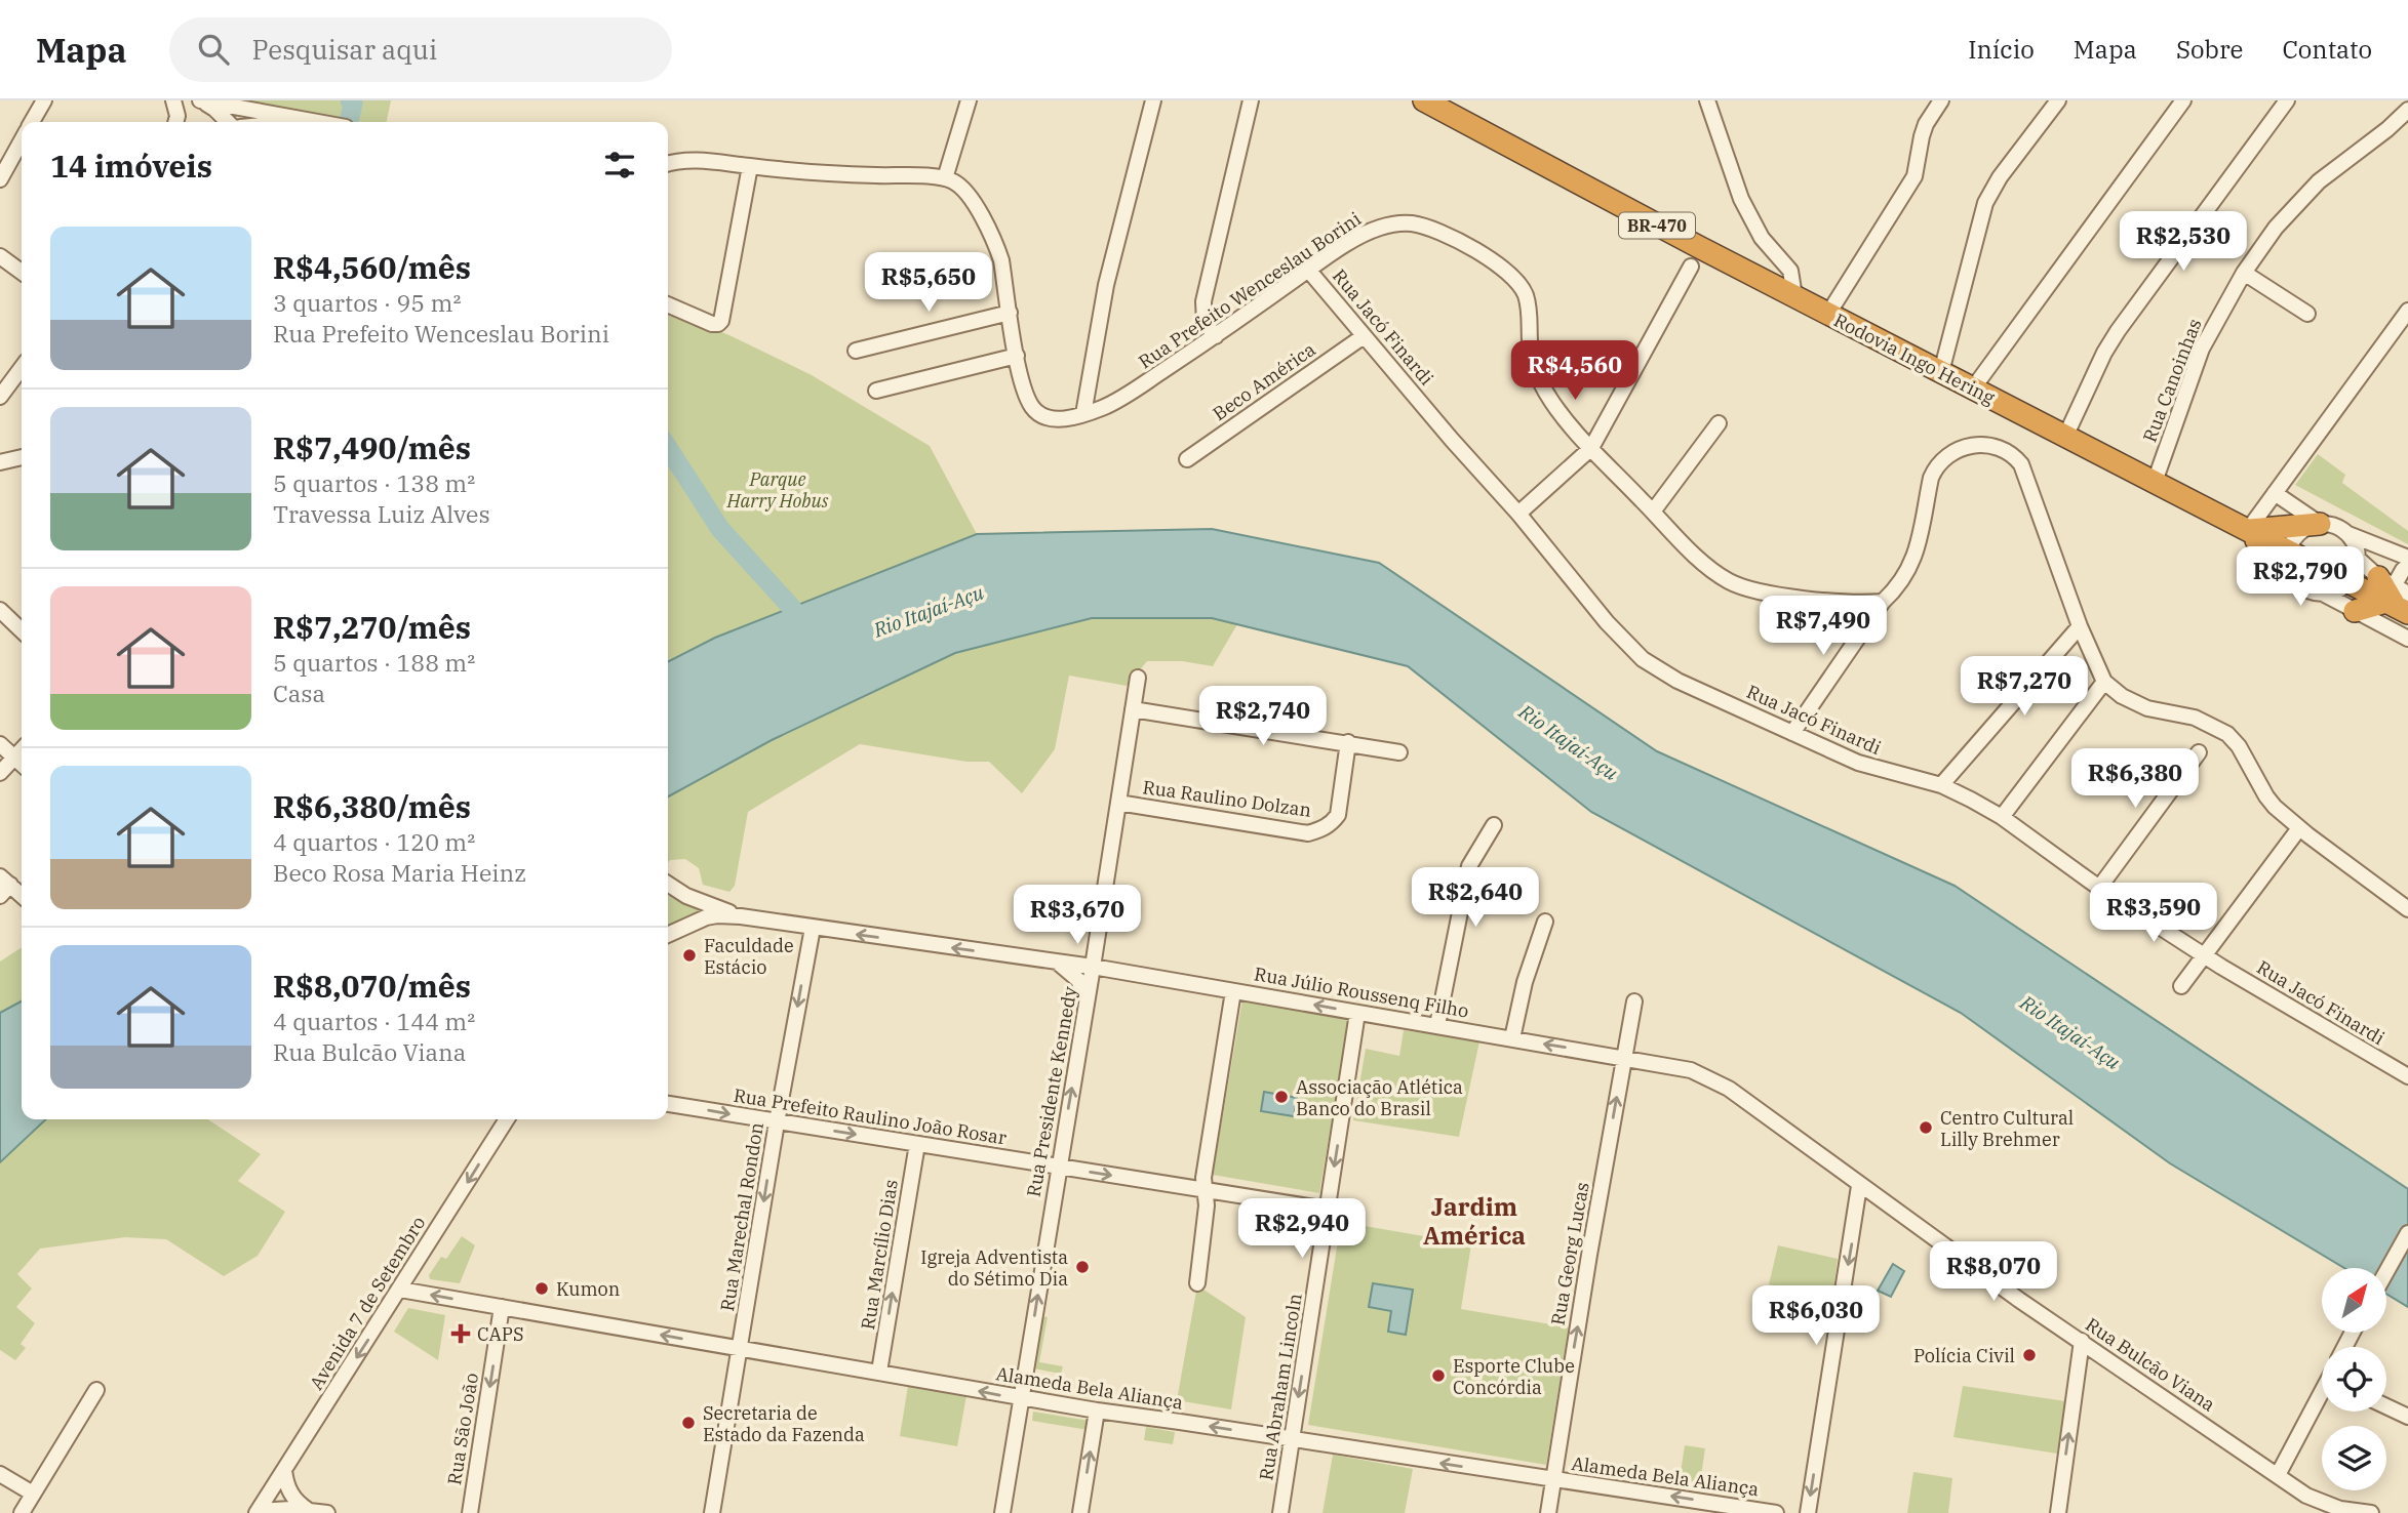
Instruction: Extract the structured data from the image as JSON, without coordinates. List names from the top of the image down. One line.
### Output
{"streets":{"highway":["BR-470","Rodovia Ingo Hering"],"street":["Rua Prefeito Wenceslau Borini","Rua Jacó Finardi","Rua Canoinhas","Beco América","Rua Raulino Dolzan","Rua Júlio Roussenq Filho","Rua Presidente Kennedy","Rua Prefeito Raulino João Rosar","Rua Marechal Rondon","Rua Georg Lucas","Rua Marcílio Dias","Avenida 7 de Setembro","Rua Bulcão Viana","Rua Abraham Lincoln","Alameda Bela Aliança","Rua São João"]},"crossings":[["Rua Prefeito Wenceslau Borini","Rua Jacó Finardi"],["Rua Jacó Finardi","Beco América"],["Rodovia Ingo Hering","Rua Canoinhas"],["Rua Raulino Dolzan","Rua Presidente Kennedy"],["Rua Júlio Roussenq Filho","Rua Presidente Kennedy"],["Rua Júlio Roussenq Filho","Rua Marechal Rondon"],["Rua Júlio Roussenq Filho","Rua Georg Lucas"],["Rua Júlio Roussenq Filho","Rua Bulcão Viana"],["Rua Júlio Roussenq Filho","Rua Abraham Lincoln"],["Rua Presidente Kennedy","Rua Prefeito Raulino João Rosar"],["Rua Presidente Kennedy","Alameda Bela Aliança"],["Rua Prefeito Raulino João Rosar","Rua Marechal Rondon"],["Rua Prefeito Raulino João Rosar","Rua Marcílio Dias"],["Rua Prefeito Raulino João Rosar","Rua Abraham Lincoln"],["Rua Marechal Rondon","Alameda Bela Aliança"],["Rua Georg Lucas","Rua Bulcão Viana"],["Rua Georg Lucas","Alameda Bela Aliança"],["Rua Marcílio Dias","Alameda Bela Aliança"],["Avenida 7 de Setembro","Alameda Bela Aliança"],["Rua Abraham Lincoln","Alameda Bela Aliança"],["Alameda Bela Aliança","Rua São João"]],"one_way":["Rua Júlio Roussenq Filho","Rua Presidente Kennedy","Rua Prefeito Raulino João Rosar","Rua Marechal Rondon","Rua Georg Lucas","Rua Marcílio Dias","Avenida 7 de Setembro","Alameda Bela Aliança","Rua São João"],"districts":["Jardim América"],"water":["Rio Itajaí-Açu"],"parks":["Parque Harry Hobus"],"places":{"other":["Faculdade Estácio","Associação Atlética Banco do Brasil","Centro Cultural Lilly Brehmer","Igreja Adventista do Sétimo Dia","Kumon","Polícia Civil","Esporte Clube Concórdia","Secretaria de Estado da Fazenda"],"health":["CAPS"]},"north":"top right","page":{"header":"Mapa","search":"Pesquisar aqui","nav":["Início","Mapa","Sobre","Contato"],"heading":"14 imóveis","list":[{"name":"R$4,560/mês","note":"3 quartos · 95 m² · Rua Prefeito Wenceslau Borini"},{"name":"R$7,490/mês","note":"5 quartos · 138 m² · Travessa Luiz Alves"},{"name":"R$7,270/mês","note":"5 quartos · 188 m² · Casa"},{"name":"R$6,380/mês","note":"4 quartos · 120 m² · Beco Rosa Maria Heinz"},{"name":"R$8,070/mês","note":"4 quartos · 144 m² · Rua Bulcão Viana"}],"price":["R$2,530","R$5,650","R$4,560","R$2,790","R$7,490","R$7,270","R$2,740","R$6,380","R$2,640","R$3,590","R$3,670","R$2,940","R$8,070","R$6,030"]}}
